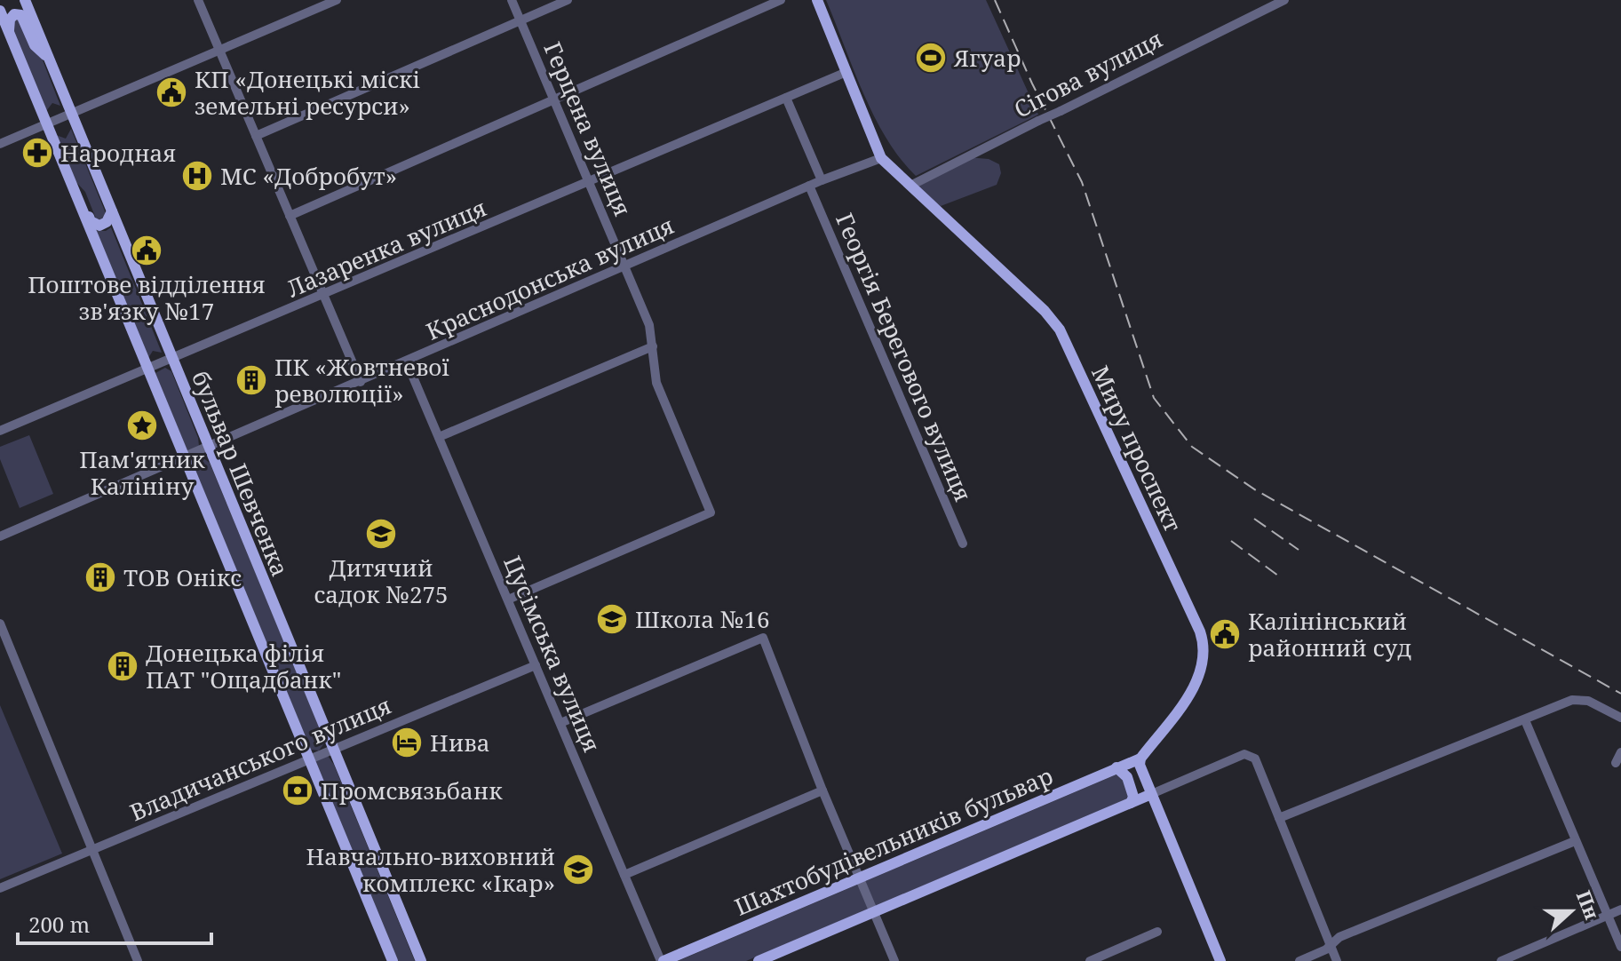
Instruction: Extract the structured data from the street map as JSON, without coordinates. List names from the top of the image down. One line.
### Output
{"streets":{"main road":["Миру проспект","бульвар Шевченка","Шахтобудівельників бульвар"],"street":["Сігова вулиця","Герцена вулиця","Лазаренка вулиця","Краснодонська вулиця","Георгія Берегового вулиця","Цусімська вулиця","Владичанського вулиця"]},"crossings":[["Сігова вулиця","Миру проспект"],["Герцена вулиця","Лазаренка вулиця"],["Герцена вулиця","Краснодонська вулиця"],["Герцена вулиця","Цусімська вулиця"],["Лазаренка вулиця","Миру проспект"],["Лазаренка вулиця","бульвар Шевченка"],["Краснодонська вулиця","Георгія Берегового вулиця"],["Краснодонська вулиця","Миру проспект"],["Краснодонська вулиця","бульвар Шевченка"],["Краснодонська вулиця","Цусімська вулиця"],["Миру проспект","Шахтобудівельників бульвар"],["бульвар Шевченка","Владичанського вулиця"],["Цусімська вулиця","Владичанського вулиця"],["Цусімська вулиця","Шахтобудівельників бульвар"]],"places":{"sports":["Ягуар"],"public building":["КП «Донецькі міскі земельні ресурси»","Поштове відділення зв'язку №17","Калінінський районний суд"],"pharmacy":["Народная"],"hospital":["МС «Добробут»"],"building":["ПК «Жовтневої революції»","ТОВ Онікс","Донецька філія ПАТ \"Ощадбанк\""],"place":["Пам'ятник Калініну"],"school or university":["Дитячий садок №275","Школа №16","Навчально-виховний комплекс «Ікар»"],"hotel":["Нива"],"bank":["Промсвязьбанк"]},"scale_bar":"200 m","north":"right"}
